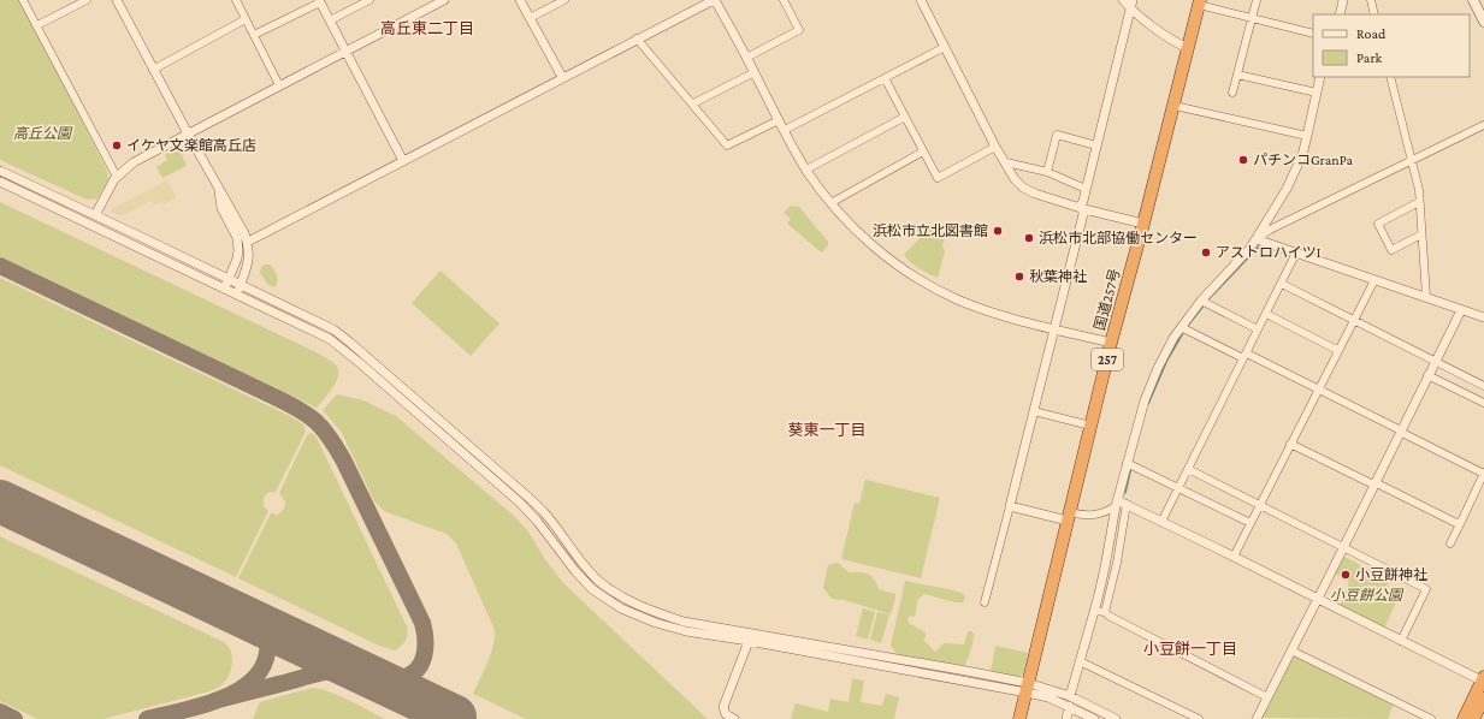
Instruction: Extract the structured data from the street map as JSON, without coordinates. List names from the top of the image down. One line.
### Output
{"streets":{"highway":["国道257号","257"]},"districts":["高丘東二丁目","葵東一丁目","小豆餅一丁目"],"parks":["高丘公園","小豆餅公園"],"places":["イケヤ文楽館高丘店","パチンコGranPa","浜松市立北図書館","浜松市北部協働センター","アストロハイツI","秋葉神社","小豆餅神社"],"legend":["Road","Park"]}
